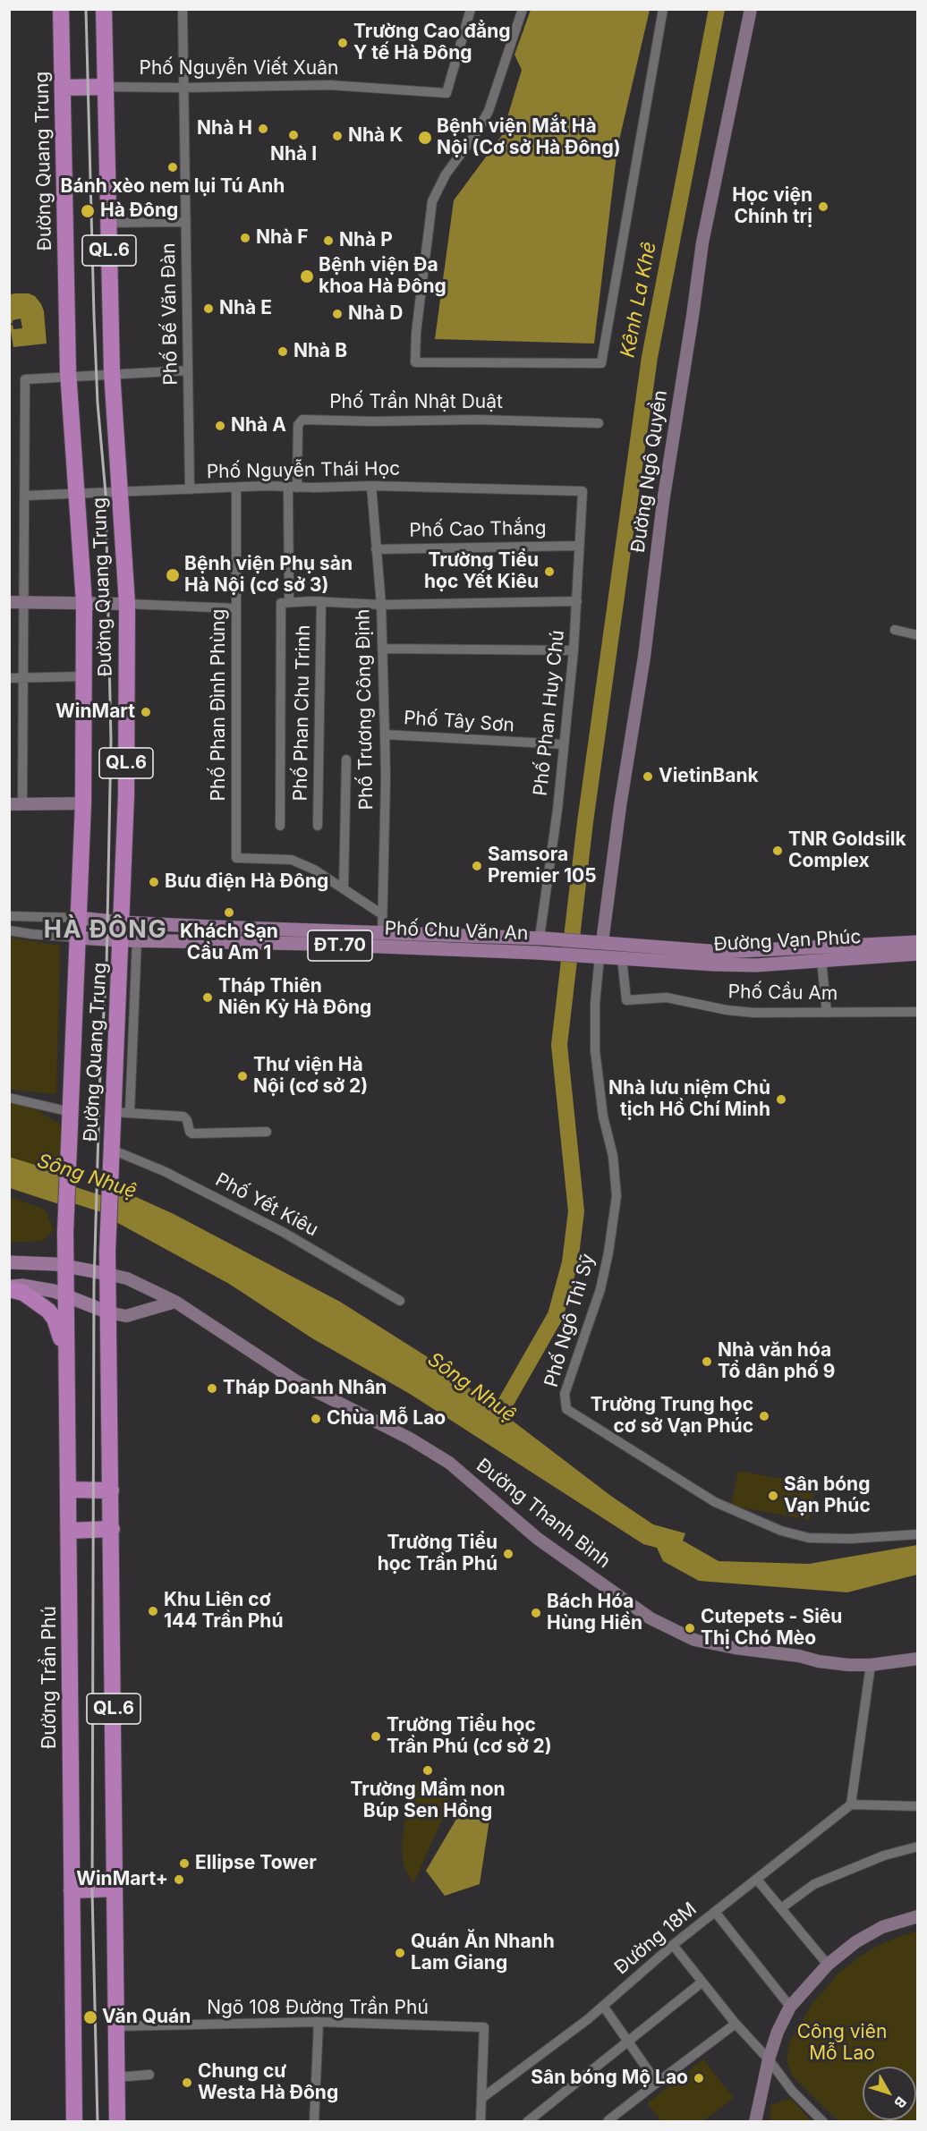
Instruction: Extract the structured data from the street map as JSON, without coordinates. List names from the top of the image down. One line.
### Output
{"streets":{"highway":["Đường Quang Trung","QL.6","Đường Trần Phú"],"main road":["Phố Chu Văn An","Đường Vạn Phúc","ĐT.70"],"street":["Phố Nguyễn Viết Xuân","Phố Bế Văn Đàn","Phố Trần Nhật Duật","Phố Nguyễn Thái Học","Đường Ngô Quyền","Phố Cao Thắng","Phố Phan Đình Phùng","Phố Trương Công Định","Phố Phan Chu Trinh","Phố Phan Huy Chú","Phố Tây Sơn","Phố Cầu Am","Phố Yết Kiêu","Phố Ngô Thì Sỹ","Đường Thanh Bình","Đường 18M","Ngõ 108 Đường Trần Phú"]},"crossings":[["Phố Nguyễn Viết Xuân","Đường Quang Trung"],["Phố Nguyễn Viết Xuân","Phố Bế Văn Đàn"],["Đường Quang Trung","QL.6"],["Đường Quang Trung","Phố Nguyễn Thái Học"],["Đường Quang Trung","Phố Chu Văn An"],["Đường Quang Trung","Phố Yết Kiêu"],["Đường Quang Trung","Đường Trần Phú"],["QL.6","Phố Yết Kiêu"],["QL.6","Đường Thanh Bình"],["QL.6","Ngõ 108 Đường Trần Phú"],["Phố Bế Văn Đàn","Phố Nguyễn Thái Học"],["Phố Trần Nhật Duật","Phố Nguyễn Thái Học"],["Phố Nguyễn Thái Học","Phố Phan Đình Phùng"],["Phố Nguyễn Thái Học","Phố Trương Công Định"],["Phố Nguyễn Thái Học","Phố Phan Huy Chú"],["Đường Ngô Quyền","Đường Vạn Phúc"],["Đường Ngô Quyền","ĐT.70"],["Phố Cao Thắng","Phố Trương Công Định"],["Phố Cao Thắng","Phố Phan Huy Chú"],["Phố Trương Công Định","Phố Tây Sơn"],["Phố Trương Công Định","Phố Chu Văn An"],["Phố Phan Huy Chú","Phố Tây Sơn"],["Phố Phan Huy Chú","Phố Chu Văn An"],["Phố Phan Huy Chú","ĐT.70"],["Phố Chu Văn An","ĐT.70"],["Đường Vạn Phúc","ĐT.70"],["Đường Vạn Phúc","Phố Cầu Am"],["Đường Vạn Phúc","Phố Ngô Thì Sỹ"],["ĐT.70","Phố Ngô Thì Sỹ"],["Đường 18M","Ngõ 108 Đường Trần Phú"]],"districts":["HÀ ĐÔNG"],"water":["Kênh La Khê","Sông Nhuệ"],"parks":["Công viên Mỗ Lao"],"places":["Trường Cao đẳng Y tế Hà Đông","Nhà H","Nhà I","Nhà K","Bệnh viện Mắt Hà Nội (Cơ sở Hà Đông)","Bánh xèo nem lụi Tú Anh","Học viện Chính trị","Hà Đông","Nhà F","Nhà P","Bệnh viện Đa khoa Hà Đông","Nhà E","Nhà D","Nhà B","Nhà A","Trường Tiểu học Yết Kiêu","Bệnh viện Phụ sản Hà Nội (cơ sở 3)","WinMart","VietinBank","TNR Goldsilk Complex","Samsora Premier 105","Bưu điện Hà Đông","Khách Sạn Cầu Am 1","Tháp Thiên Niên Kỷ Hà Đông","Thư viện Hà Nội (cơ sở 2)","Nhà lưu niệm Chủ tịch Hồ Chí Minh","Nhà văn hóa Tổ dân phố 9","Tháp Doanh Nhân","Trường Trung học cơ sở Vạn Phúc","Chùa Mỗ Lao","Sân bóng Vạn Phúc","Trường Tiểu học Trần Phú","Khu Liên cơ 144 Trần Phú","Bách Hóa Hùng Hiền","Cutepets - Siêu Thị Chó Mèo","Trường Tiểu học Trần Phú (cơ sở 2)","Trường Mầm non Búp Sen Hồng","Ellipse Tower","WinMart+","Quán Ăn Nhanh Lam Giang","Văn Quán","Sân bóng Mộ Lao","Chung cư Westa Hà Đông"],"north":"bottom right"}
